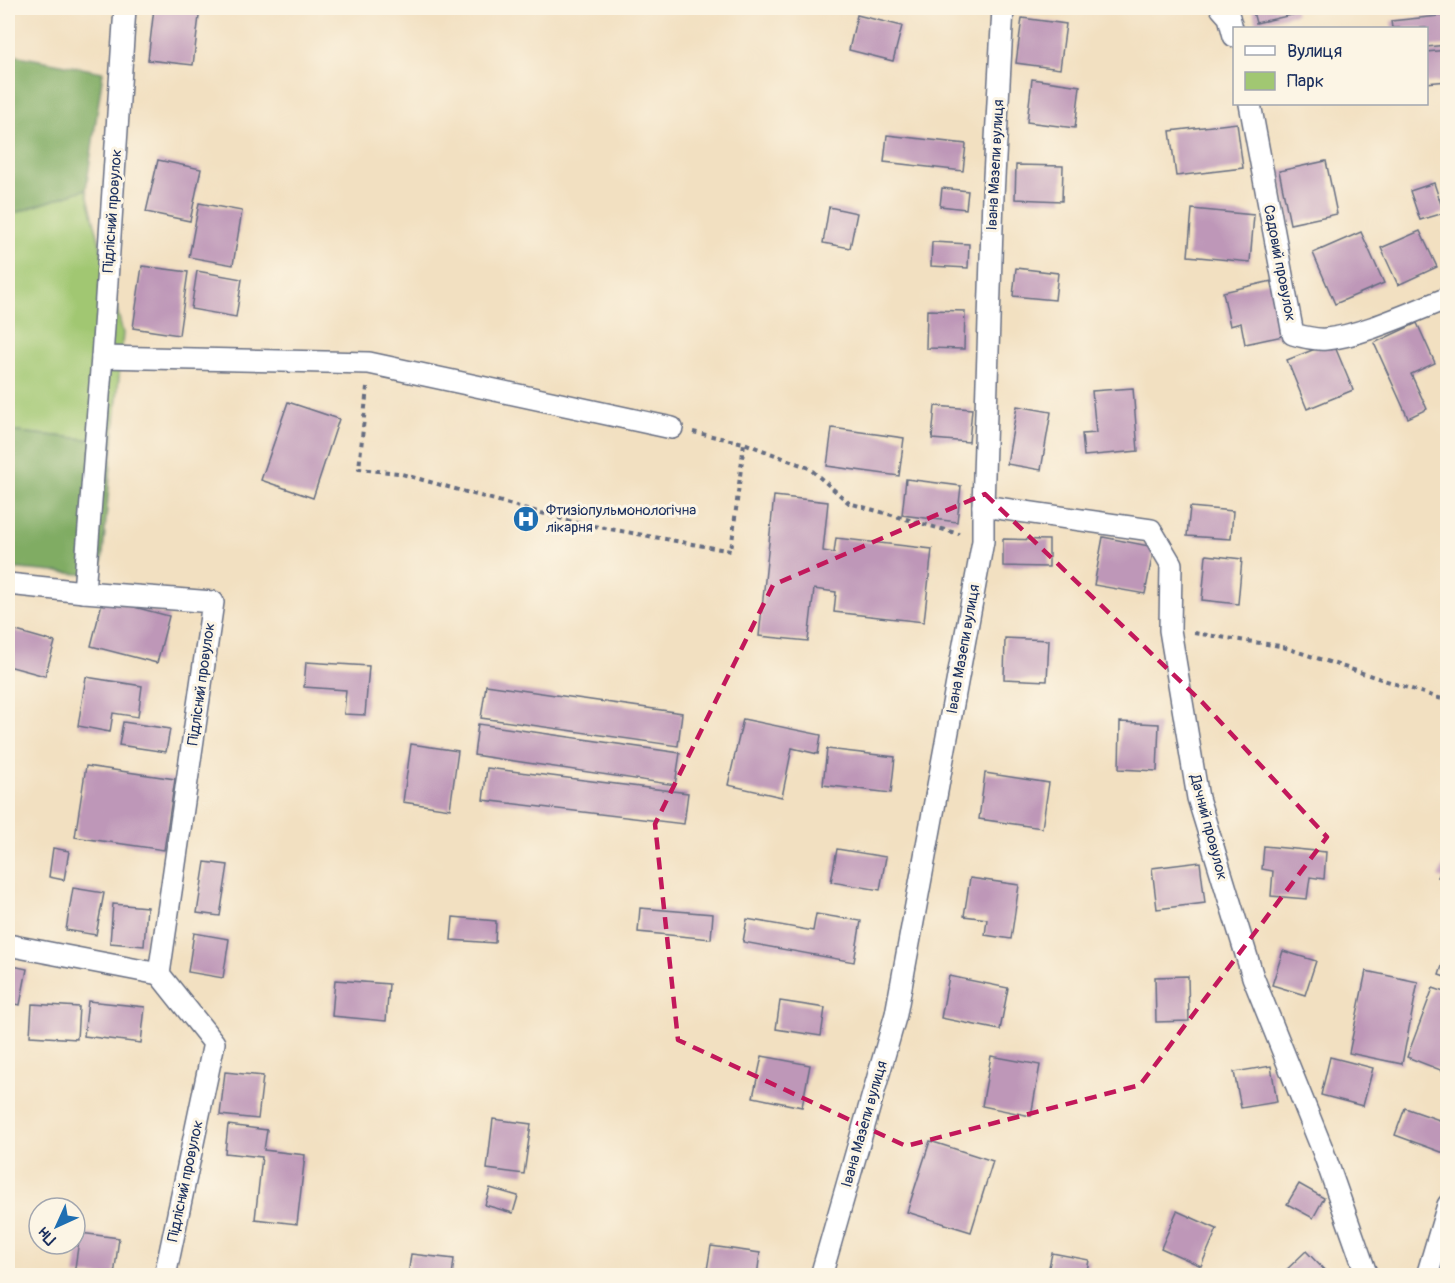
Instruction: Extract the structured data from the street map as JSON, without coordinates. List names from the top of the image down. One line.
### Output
{"streets":{"street":["Івана Мазепи вулиця","Підлісний провулок","Садовий провулок","Дачний провулок"]},"crossings":[["Івана Мазепи вулиця","Дачний провулок"]],"places":{"hospital":["Фтизіопульмонологічна лікарня"]},"legend":["Вулиця","Парк"],"north":"bottom left"}
